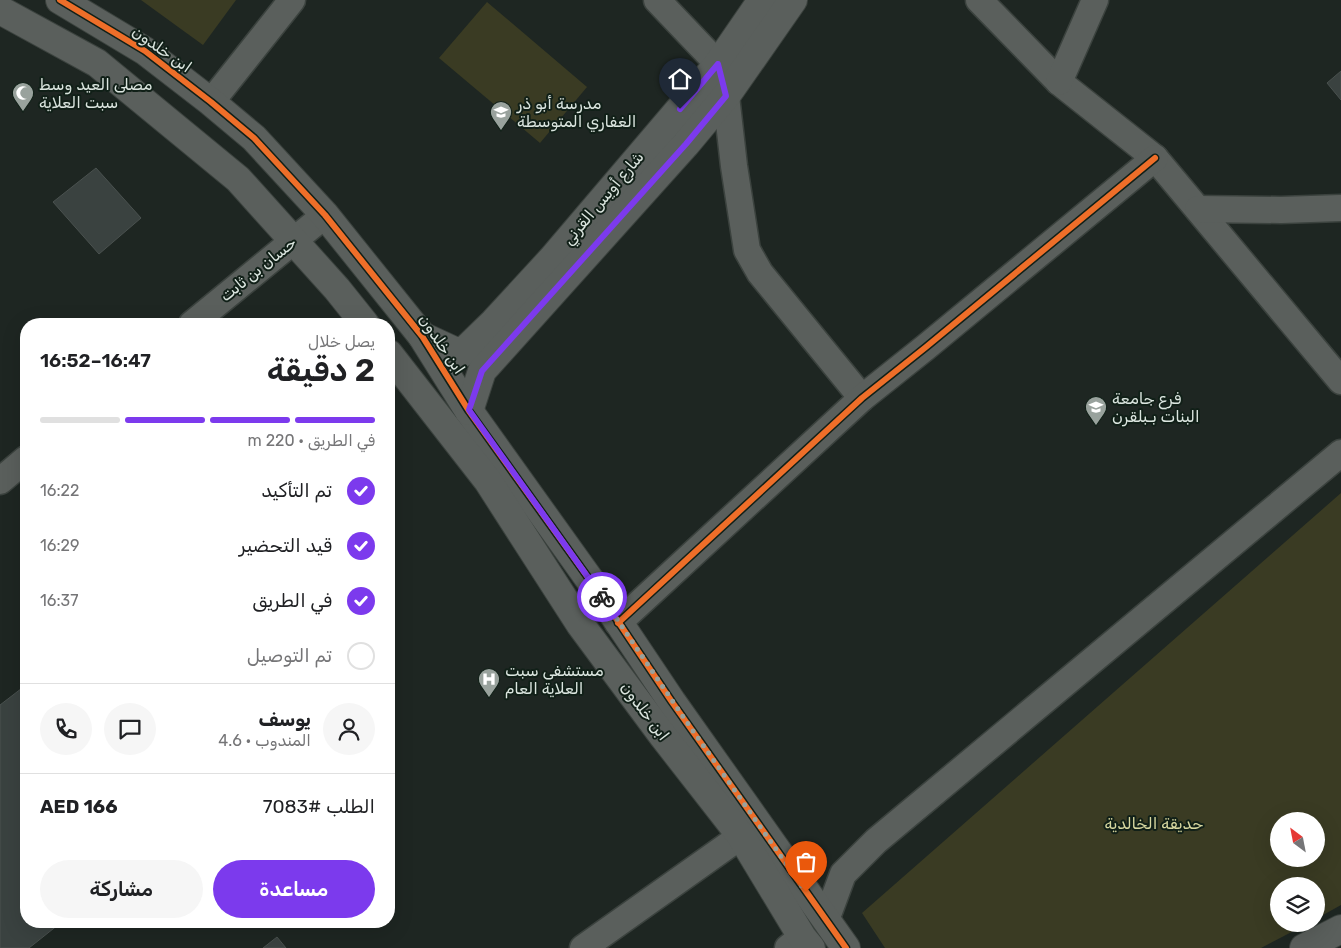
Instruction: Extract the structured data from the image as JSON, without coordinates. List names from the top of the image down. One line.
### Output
{"streets":{"street":["ابن خلدون","شارع أويس القرني","حسان بن ثابت"]},"crossings":[["ابن خلدون","شارع أويس القرني"],["ابن خلدون","حسان بن ثابت"]],"parks":["حديقة الخالدية"],"places":{"mosque":["مصلى العيد وسط سبت العلاية"],"school or university":["مدرسة أبو ذر الغفاري المتوسطة","فرع جامعة البنات بـبلقرن"],"hospital":["مستشفى سبت العلاية العام"]},"north":"top left","page":{"heading":["2 دقيقة","يصل خلال","16:47–16:52"],"panel":["يوسف","المندوب · 4.6","الطلب #7083","AED 166"],"bar":"في الطريق · 220 m","list":[["تم التأكيد","16:22"],["قيد التحضير","16:29"],["في الطريق","16:37"],"تم التوصيل"],"buttons":["مساعدة","مشاركة"]}}
